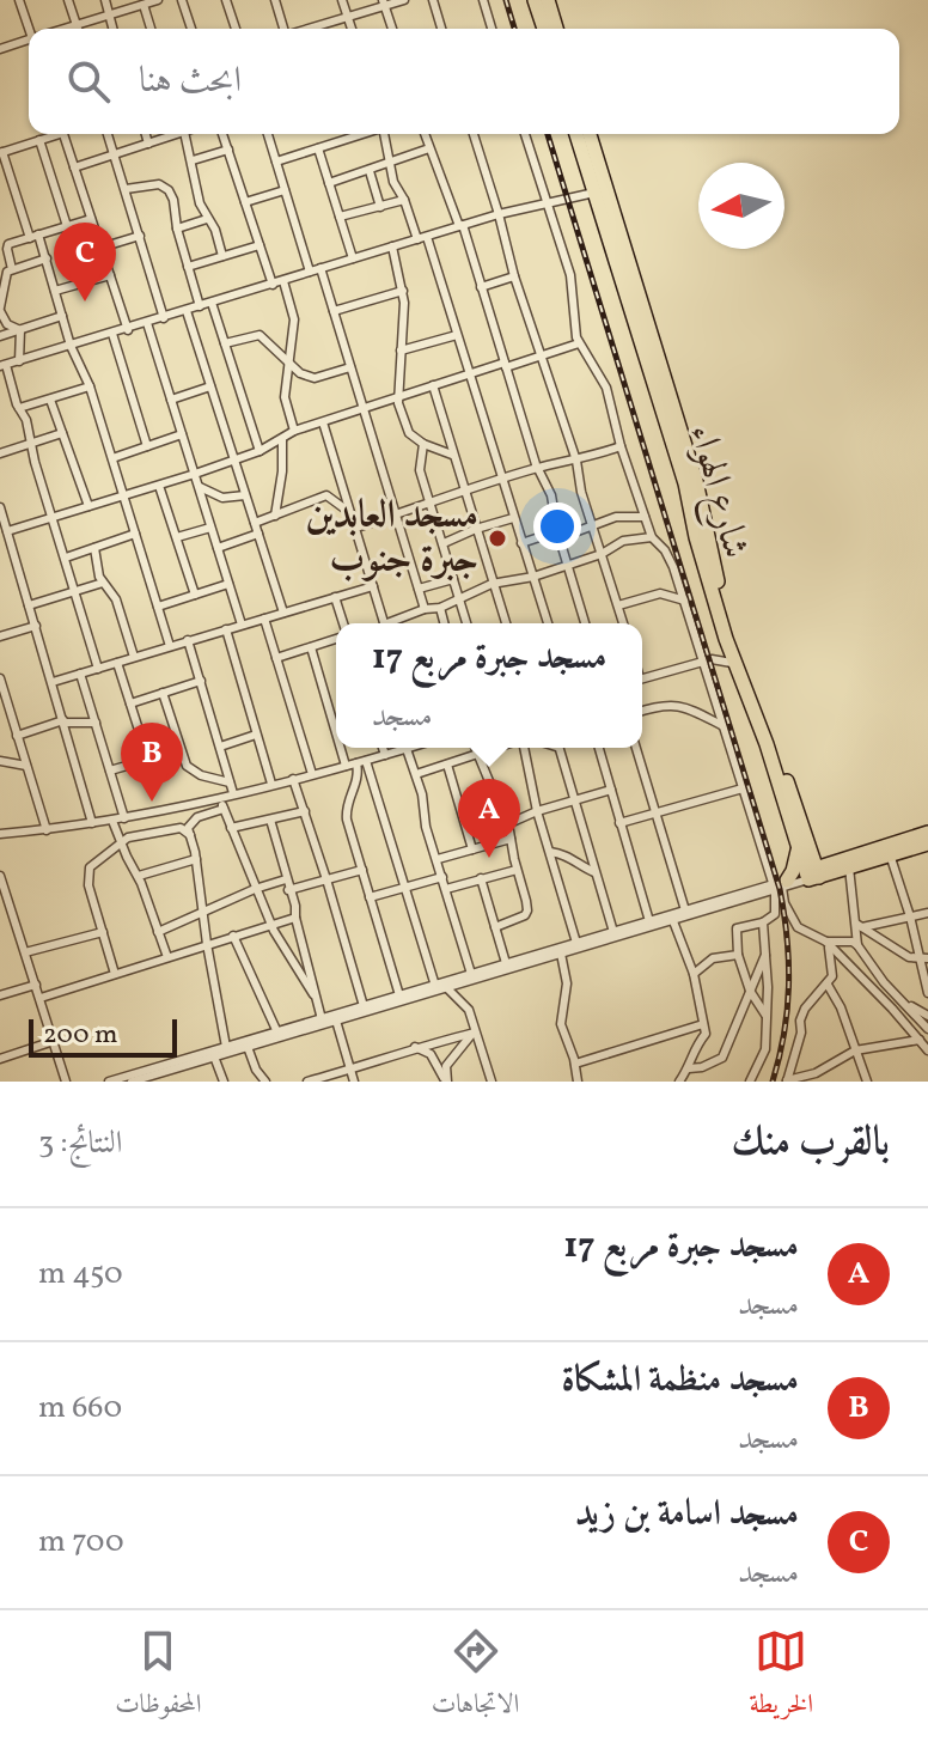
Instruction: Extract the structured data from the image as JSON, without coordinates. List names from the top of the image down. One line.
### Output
{"streets":{"highway":["شارع الهواء"]},"places":["مسجد العابدين جبرة جنوب"],"scale_bar":"200 m","north":"left","page":{"search":"ابحث هنا","pins":["C","B","A"],"popup":["مسجد جبرة مربع 17","مسجد"],"scale":"200 m","heading":["بالقرب منك","النتائج: 3"],"list":[{"mark":"A","name":"مسجد جبرة مربع 17","note":"مسجد","value":"450 m"},{"mark":"B","name":"مسجد منظمة المشكاة","note":"مسجد","value":"660 m"},{"mark":"C","name":"مسجد اسامة بن زيد","note":"مسجد","value":"700 m"}],"nav":["الخريطة","الاتجاهات","المحفوظات"]}}
